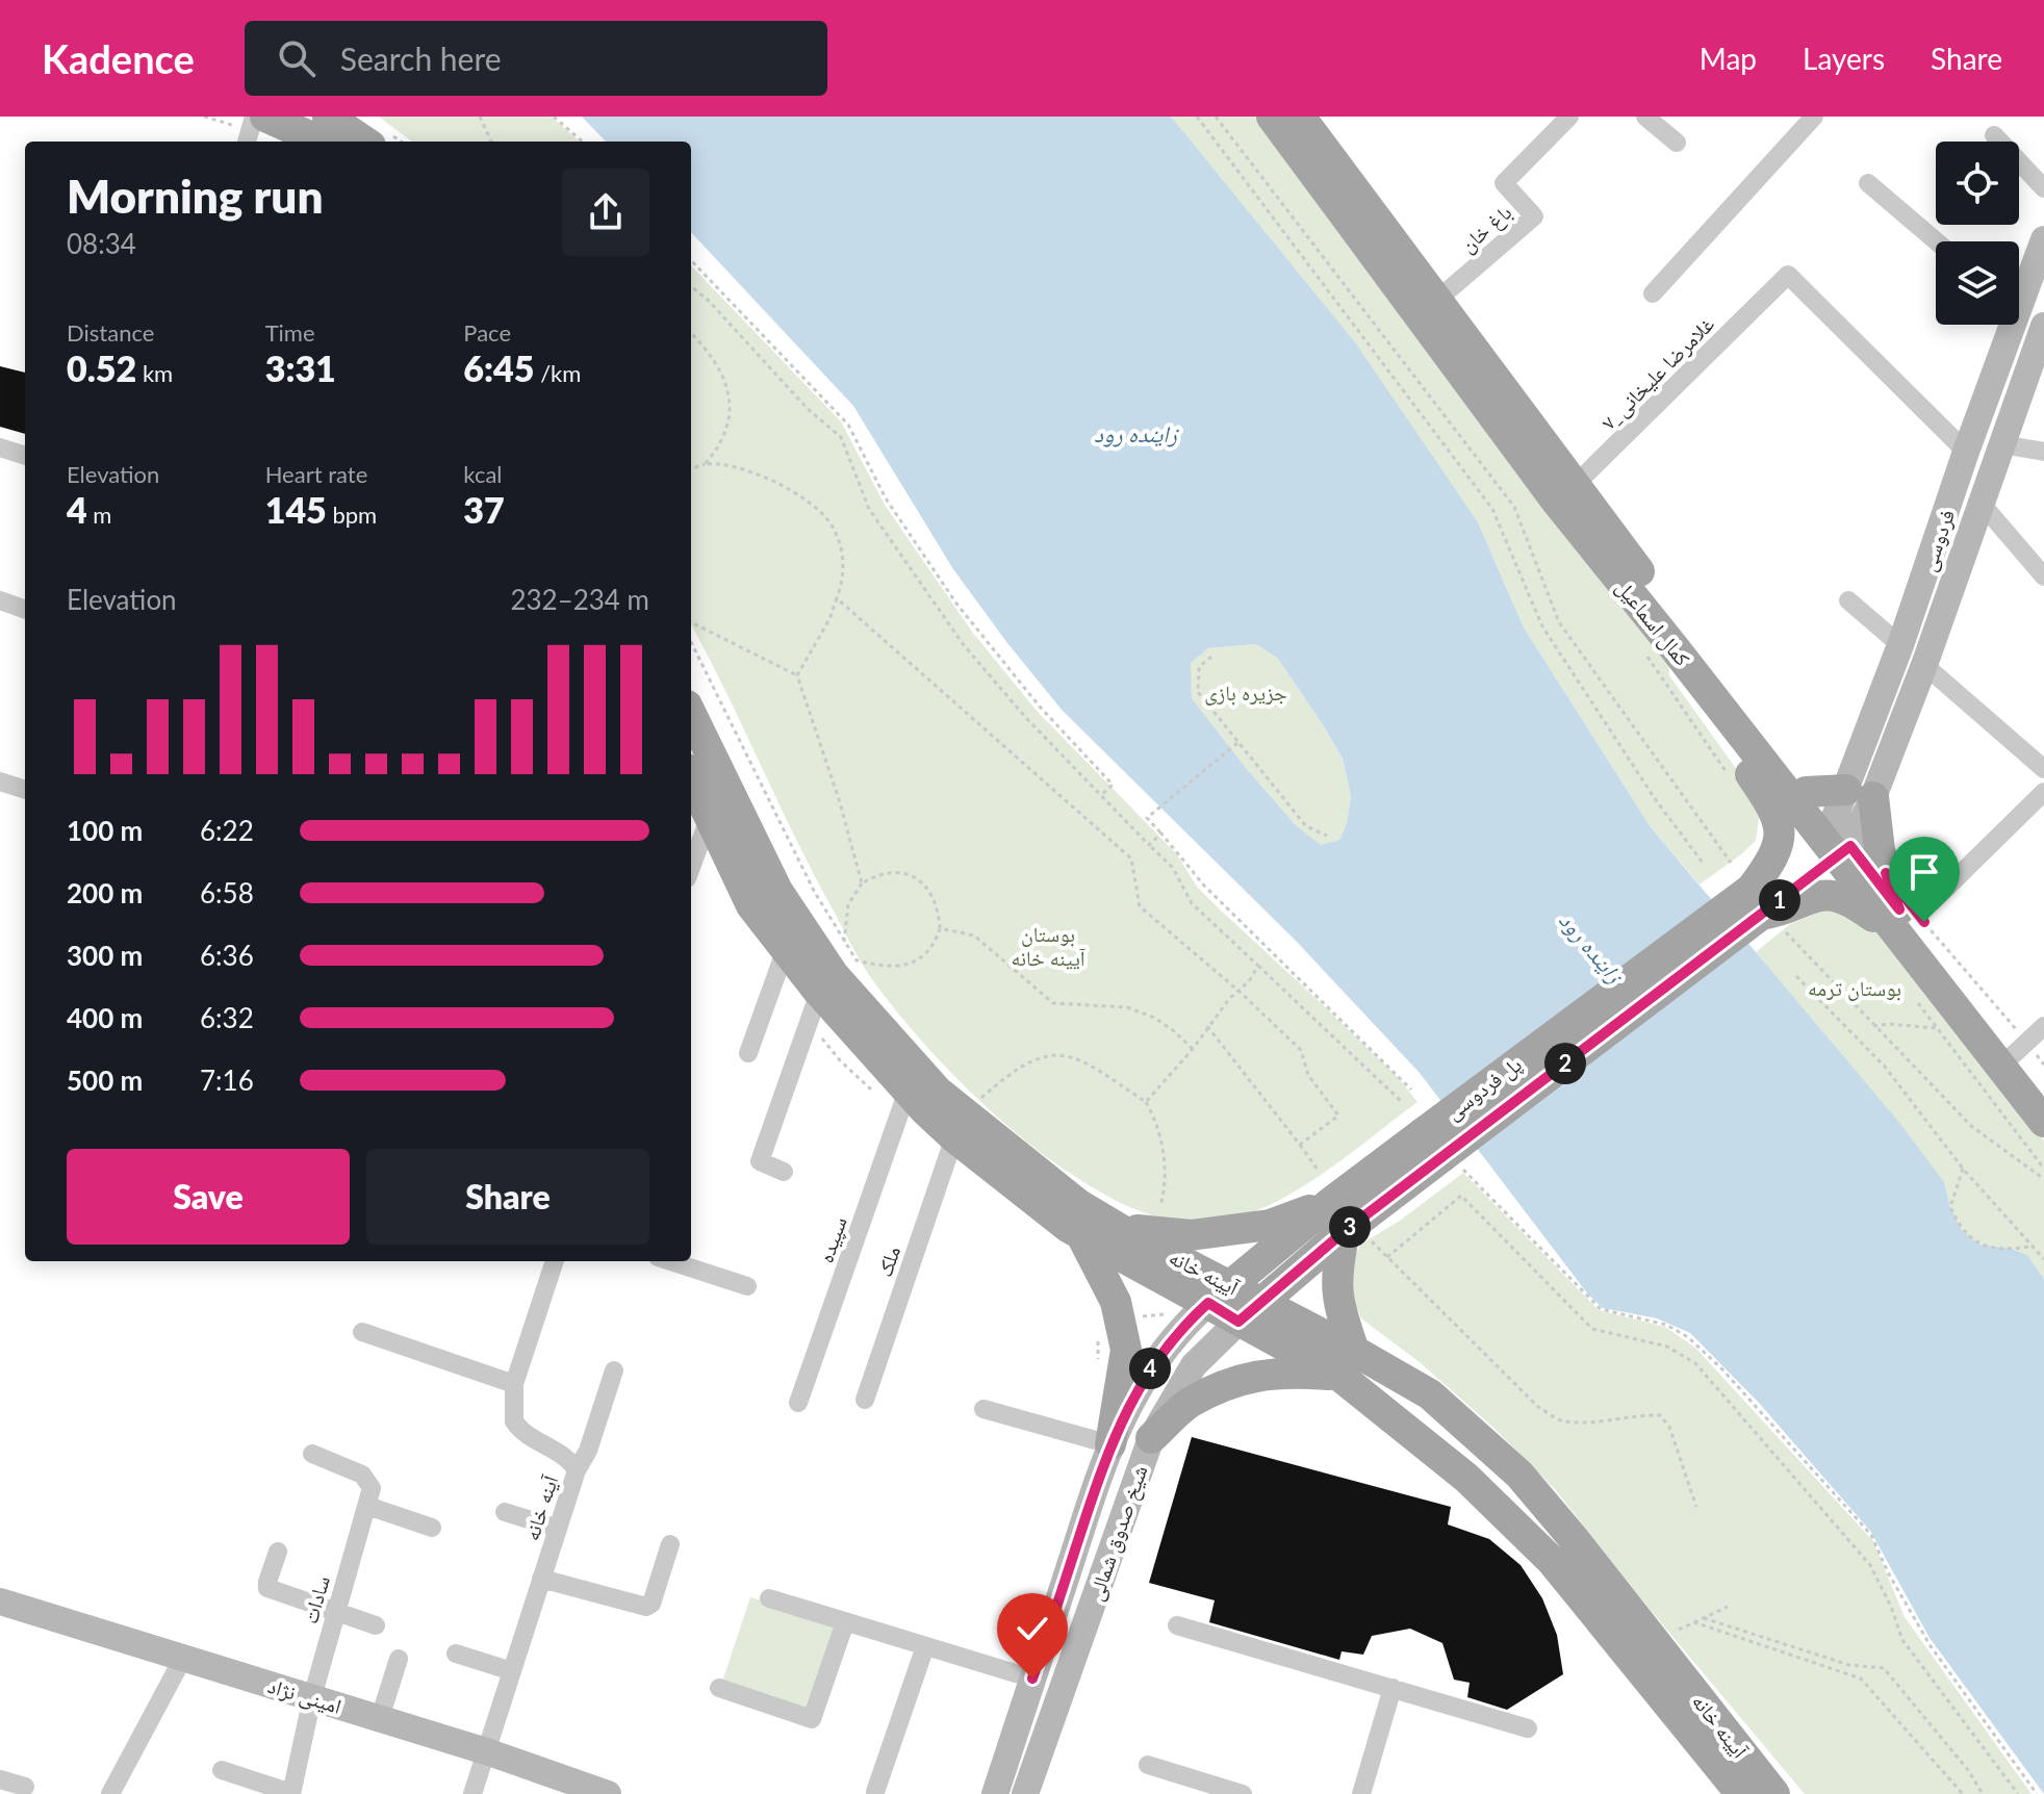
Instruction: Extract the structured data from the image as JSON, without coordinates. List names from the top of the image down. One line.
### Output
{"streets":{"main road":["فردوسی","کمال اسماعیل","پل فردوسی","آیینه خانه","شیخ صدوق شمالی","امینی نژاد"],"street":["باغ خان","۷_غلامرضا علیخانی","سپیده","ملک","آینه خانه","سادات"]},"crossings":[["باغ خان","کمال اسماعیل"],["۷_غلامرضا علیخانی","فردوسی"],["۷_غلامرضا علیخانی","کمال اسماعیل"],["فردوسی","کمال اسماعیل"],["فردوسی","پل فردوسی"],["کمال اسماعیل","پل فردوسی"],["پل فردوسی","آیینه خانه"],["پل فردوسی","شیخ صدوق شمالی"],["سپیده","آیینه خانه"],["ملک","آیینه خانه"],["آیینه خانه","شیخ صدوق شمالی"],["آینه خانه","امینی نژاد"],["سادات","امینی نژاد"]],"water":["زاینده رود"],"parks":["جزیره بازی","بوستان آیینه خانه","بوستان ترمه"],"page":{"header":"Kadence","search":"Search here","nav":["Map","Layers","Share"],"heading":["Morning run","08:34"],"stats":[["Distance","0.52 km"],["Time","3:31"],["Pace","6:45 /km"],["Elevation","4 m"],["Heart rate","145 bpm"],["kcal","37"]],"chart":["Elevation","232–234 m"],"list":[{"name":"100 m","note":"6:22"},{"name":"200 m","note":"6:58"},{"name":"300 m","note":"6:36"},{"name":"400 m","note":"6:32"},{"name":"500 m","note":"7:16"}],"pins":["1","2","3","4"],"buttons":["Save","Share"]}}
